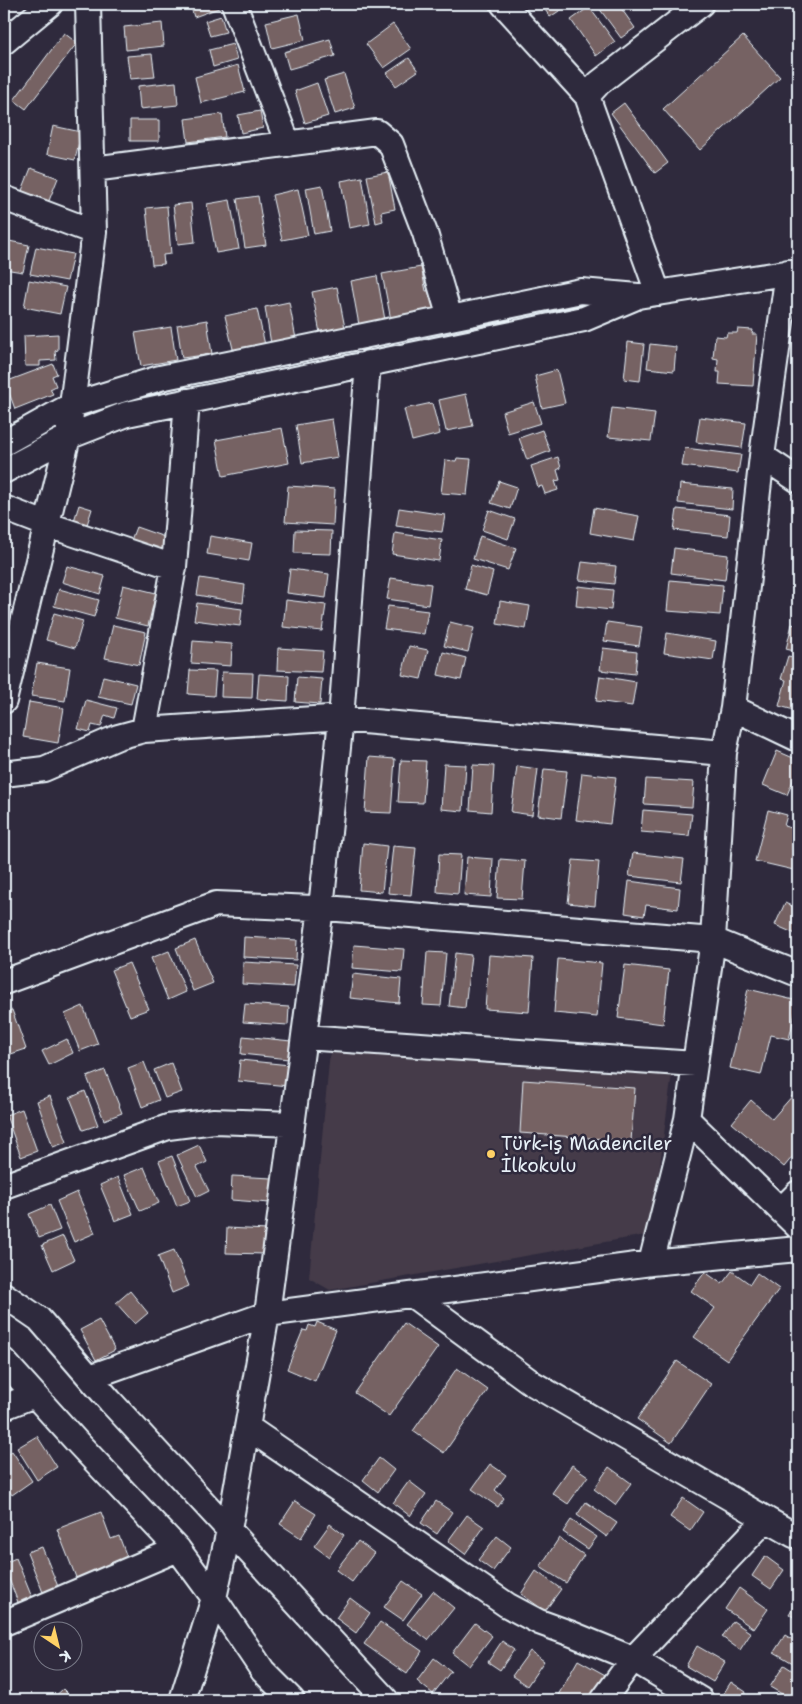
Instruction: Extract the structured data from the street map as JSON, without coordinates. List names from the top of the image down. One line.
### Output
{"places":["Türk-iş Madenciler İlkokulu"],"north":"bottom right"}
